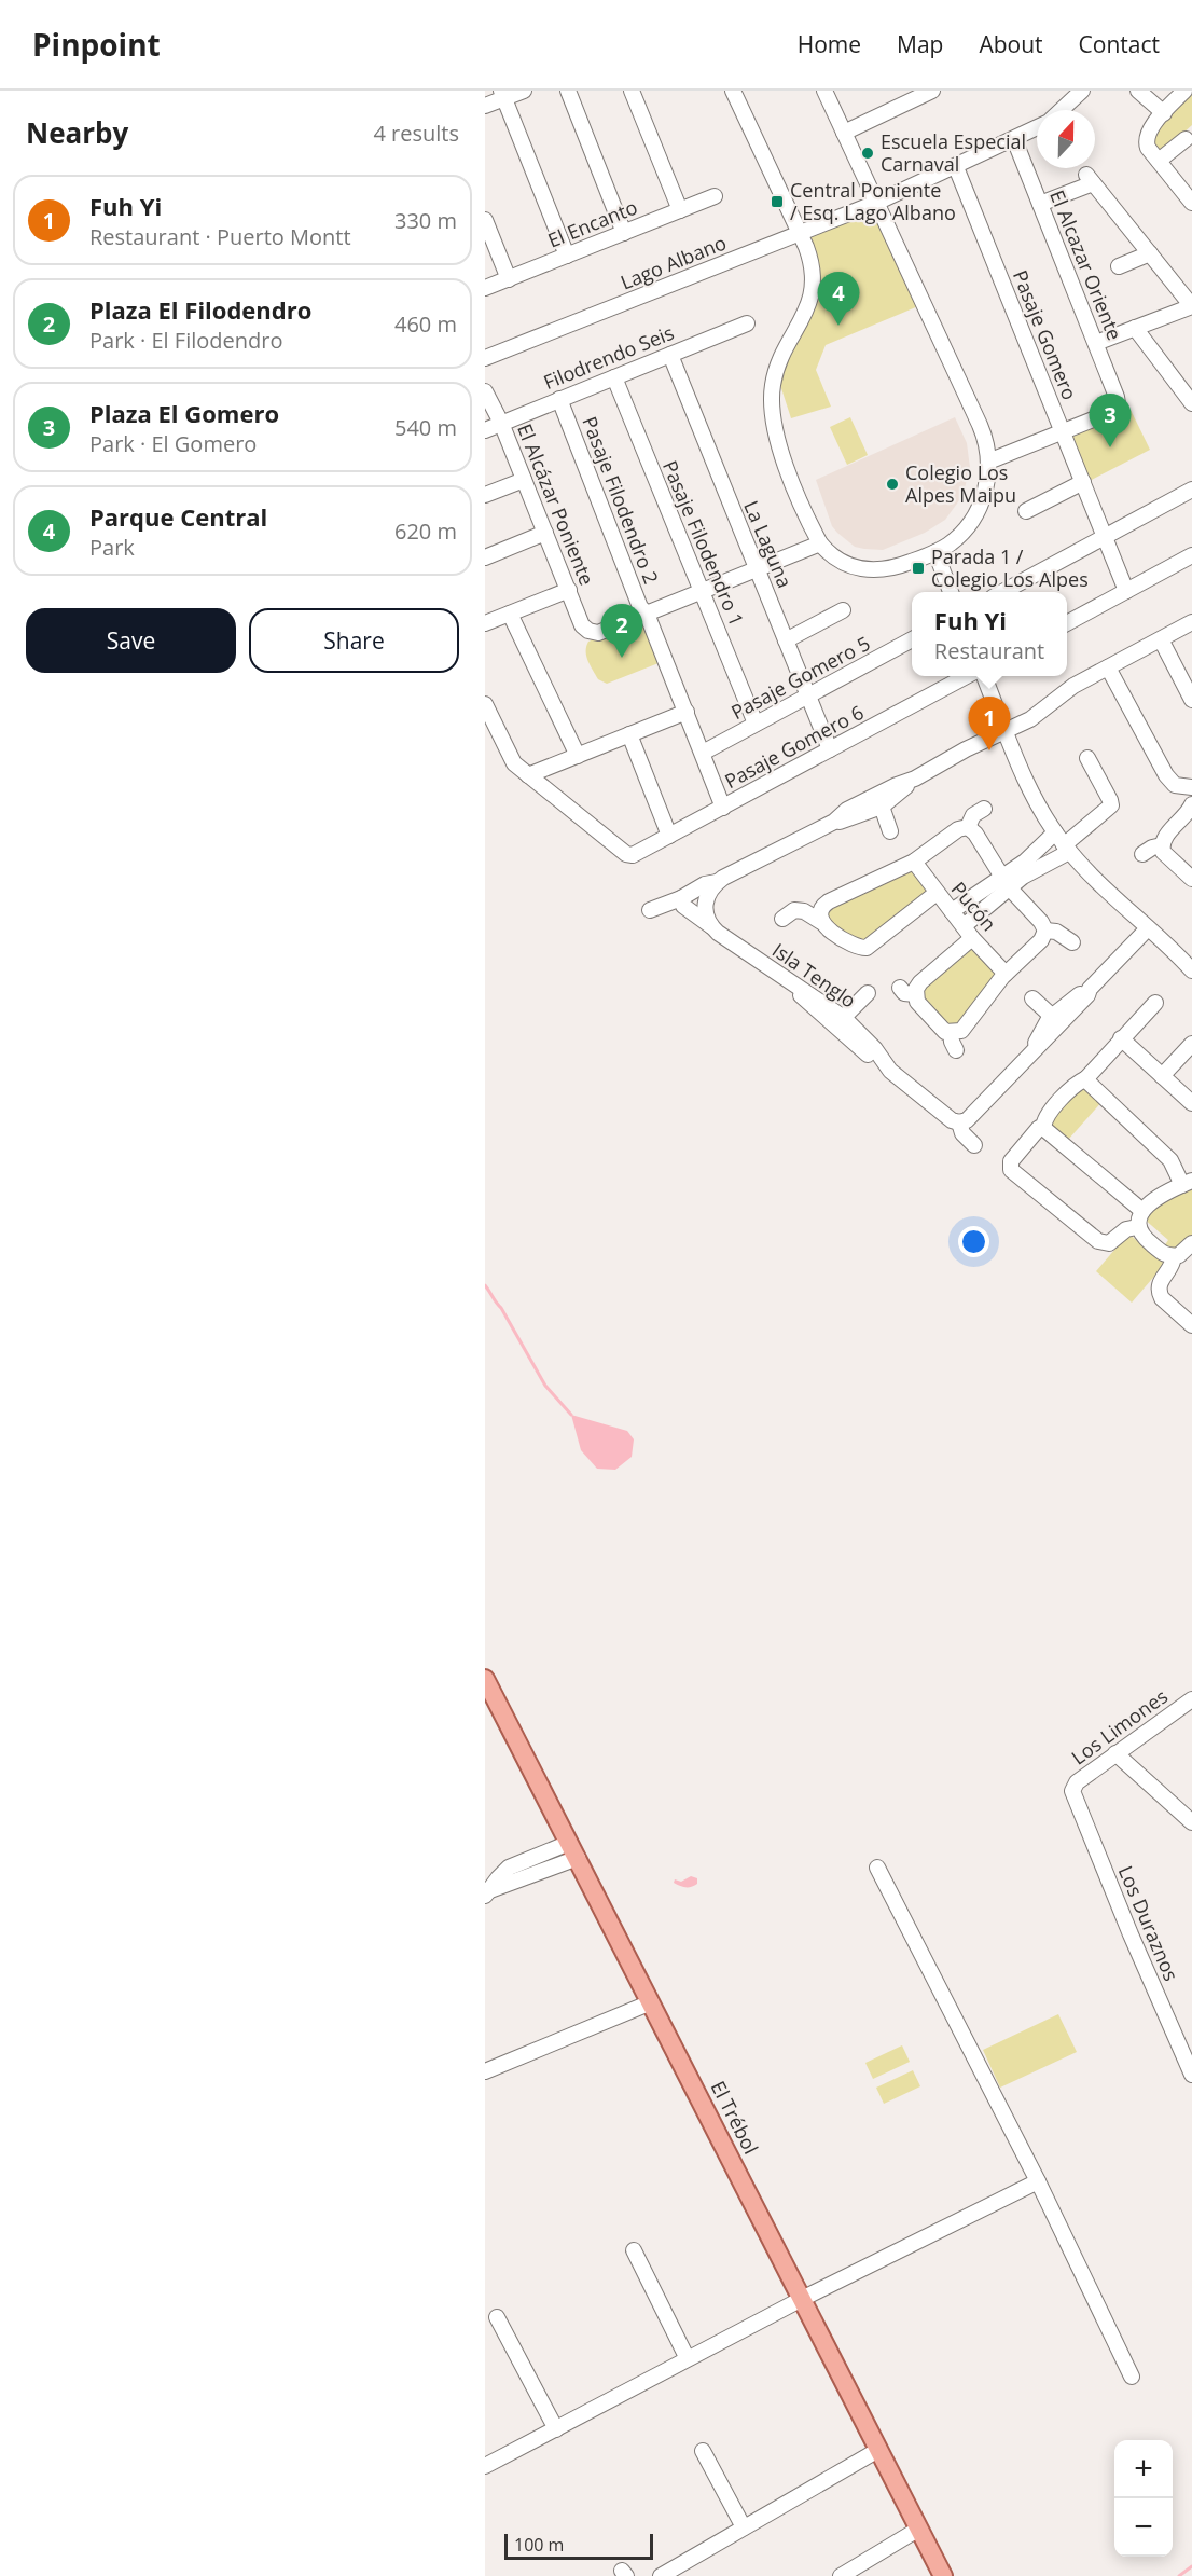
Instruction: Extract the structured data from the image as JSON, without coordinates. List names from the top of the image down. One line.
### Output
{"streets":{"main road":["El Trébol"],"street":["El Encanto","Lago Albano","El Alcazar Oriente","Pasaje Gomero","Filodrendo Seis","Pasaje Filodendro 2","El Alcázar Poniente","Pasaje Filodendro 1","La Laguna","Pasaje Gomero 5","Pasaje Gomero 6","Pucón","Isla Tenglo","Los Limones","Los Duraznos"]},"crossings":[["Lago Albano","El Alcazar Oriente"],["Lago Albano","Pasaje Gomero"],["El Alcazar Oriente","Pasaje Gomero"],["Filodrendo Seis","Pasaje Filodendro 2"],["Filodrendo Seis","El Alcázar Poniente"],["Filodrendo Seis","Pasaje Filodendro 1"],["Filodrendo Seis","La Laguna"],["Pasaje Filodendro 2","El Alcázar Poniente"],["Pasaje Filodendro 2","Pasaje Gomero 5"],["Pasaje Filodendro 2","Pasaje Gomero 6"],["Pasaje Filodendro 1","Pasaje Gomero 5"],["La Laguna","Pasaje Gomero 5"],["La Laguna","Pasaje Gomero 6"],["Los Limones","Los Duraznos"]],"places":{"other":["Escuela Especial Carnaval","Colegio Los Alpes Maipu"],"transit":["Central Poniente / Esq. Lago Albano","Parada 1 / Colegio Los Alpes"]},"scale_bar":"100 m","north":"top","page":{"header":"Pinpoint","nav":["Home","Map","About","Contact"],"heading":["Nearby","4 results"],"list":[{"mark":"1","name":"Fuh Yi","note":"Restaurant · Puerto Montt","value":"330 m"},{"mark":"2","name":"Plaza El Filodendro","note":"Park · El Filodendro","value":"460 m"},{"mark":"3","name":"Plaza El Gomero","note":"Park · El Gomero","value":"540 m"},{"mark":"4","name":"Parque Central","note":"Park","value":"620 m"}],"pins":["4","3","2","1"],"buttons":["Save","Share"],"popup":["Fuh Yi","Restaurant"],"map_buttons":["+","−"],"scale":"100 m"}}
